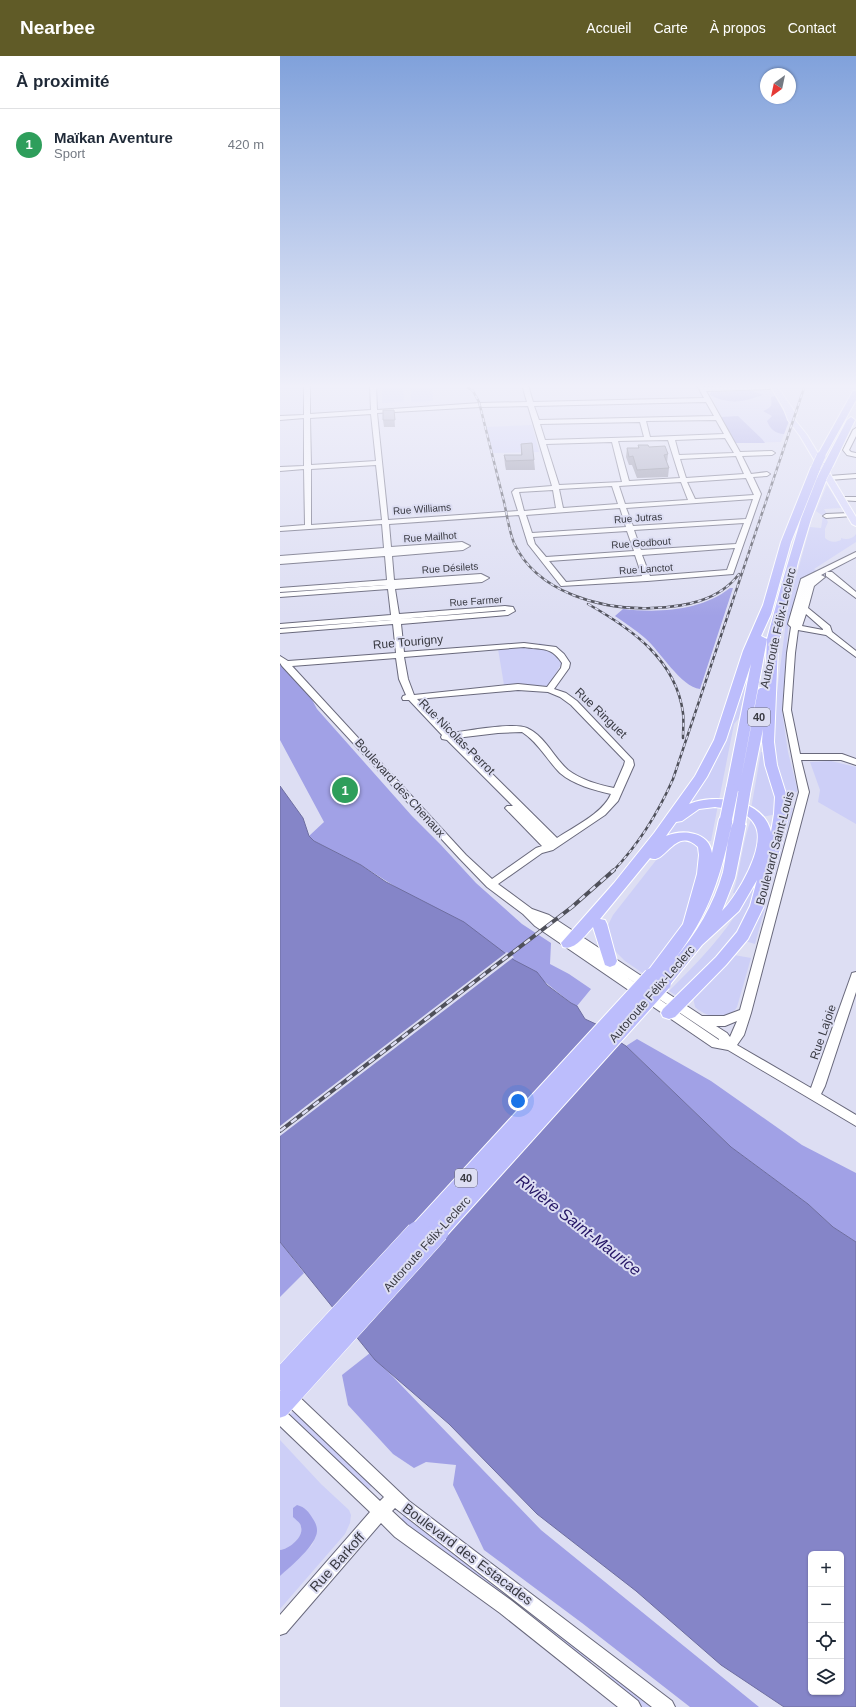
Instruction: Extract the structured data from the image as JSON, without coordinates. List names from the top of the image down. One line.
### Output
{"streets":{"highway":["Autoroute Félix-Leclerc","40"],"street":["Rue Williams","Rue Jutras","Rue Mailhot","Rue Godbout","Rue Désilets","Rue Lanctot","Rue Farmer","Rue Tourigny","Rue Ringuet","Rue Nicolas-Perrot","Boulevard des Chenaux","Boulevard Saint-Louis","Rue Lajoie","Boulevard des Estacades","Rue Barkoff"]},"crossings":[["Rue Williams","Rue Nicolas-Perrot"],["Rue Mailhot","Rue Nicolas-Perrot"],["Rue Godbout","Rue Lanctot"],["Rue Désilets","Rue Nicolas-Perrot"],["Rue Farmer","Rue Nicolas-Perrot"],["Rue Tourigny","Rue Ringuet"],["Rue Tourigny","Rue Nicolas-Perrot"],["Rue Tourigny","Boulevard des Chenaux"],["Rue Ringuet","Rue Nicolas-Perrot"],["Rue Ringuet","Boulevard des Chenaux"],["Boulevard des Chenaux","Boulevard Saint-Louis"],["Boulevard des Chenaux","Rue Lajoie"],["Boulevard des Estacades","Rue Barkoff"]],"water":["Rivière Saint-Maurice"],"north":"bottom left","page":{"header":"Nearbee","nav":["Accueil","Carte","À propos","Contact"],"heading":"À proximité","list":[{"mark":"1","name":"Maïkan Aventure","note":"Sport","value":"420 m"}],"pins":"1","map_buttons":["+","−"]}}
